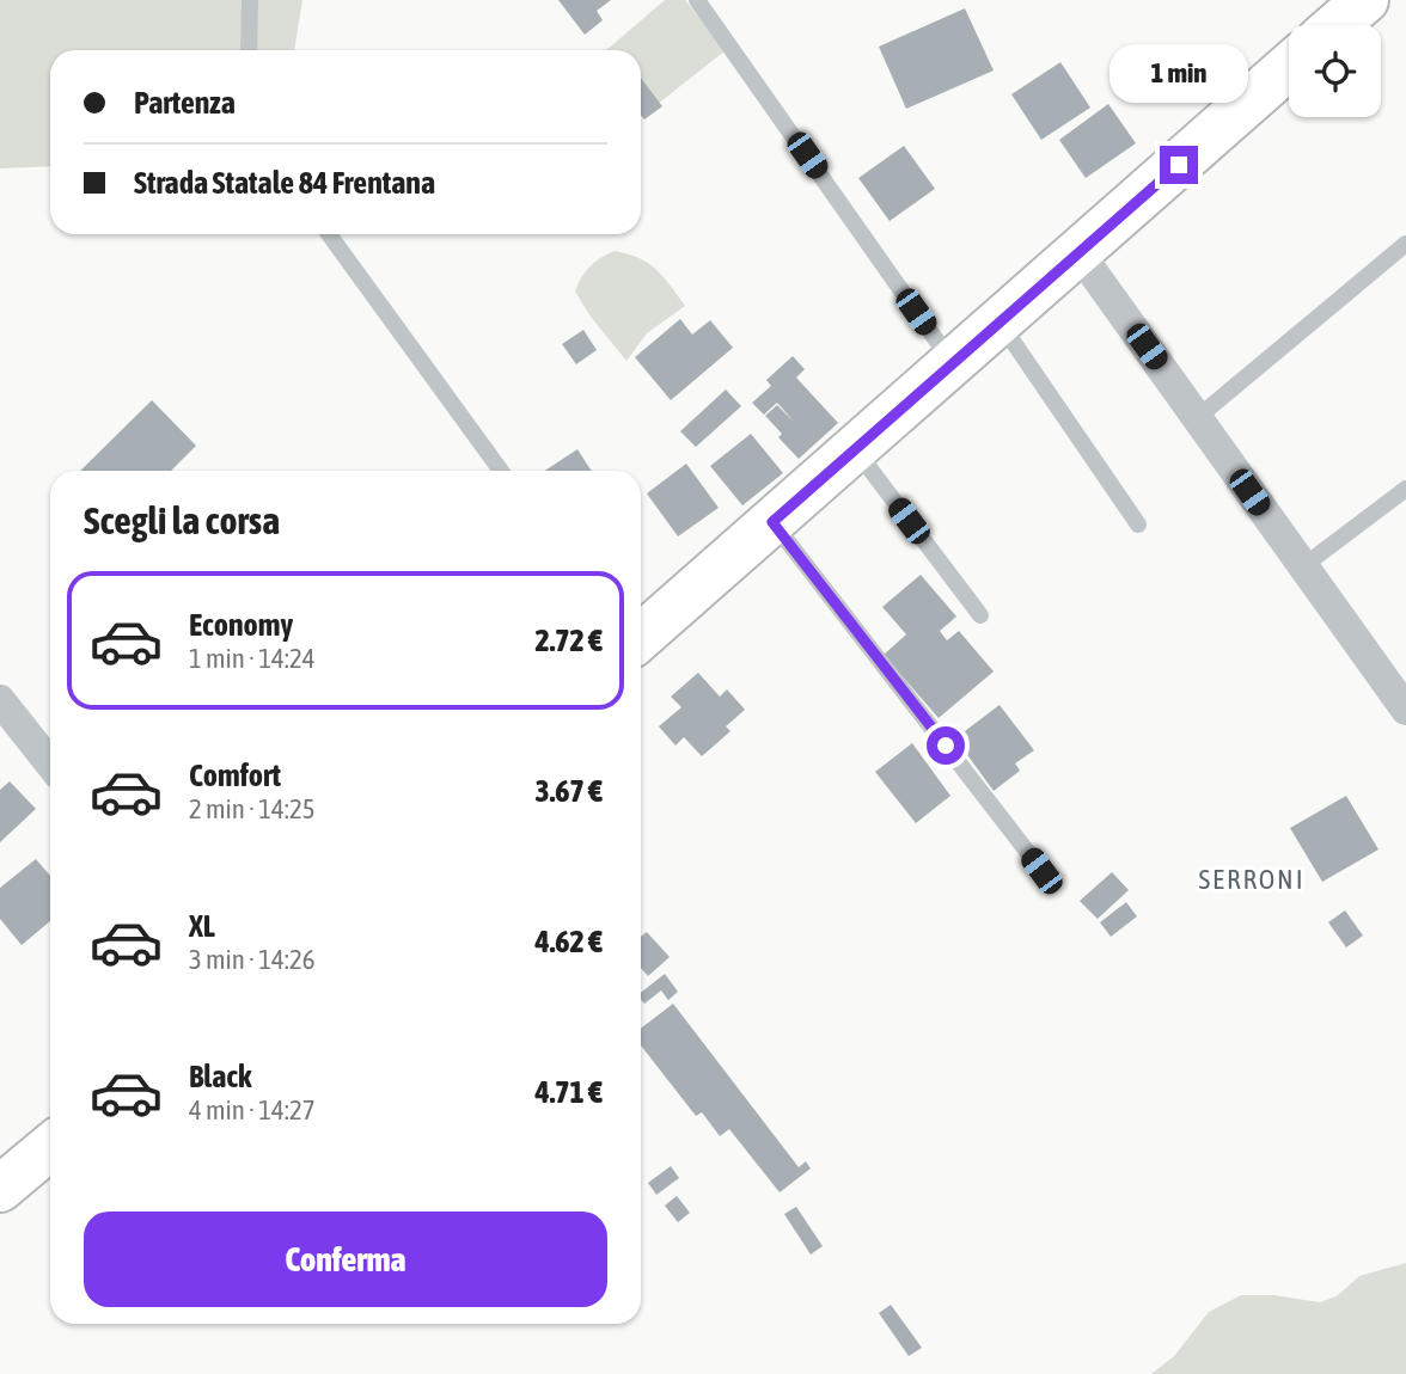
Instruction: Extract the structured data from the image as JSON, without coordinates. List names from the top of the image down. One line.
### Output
{"districts":["SERRONI"],"page":{"bubble":"1 min","banner":["Partenza","Strada Statale 84 Frentana"],"heading":"Scegli la corsa","list":[{"name":"Economy","note":"1 min · 14:24","value":"2.72 €"},{"name":"Comfort","note":"2 min · 14:25","value":"3.67 €"},{"name":"XL","note":"3 min · 14:26","value":"4.62 €"},{"name":"Black","note":"4 min · 14:27","value":"4.71 €"}],"buttons":"Conferma"}}
